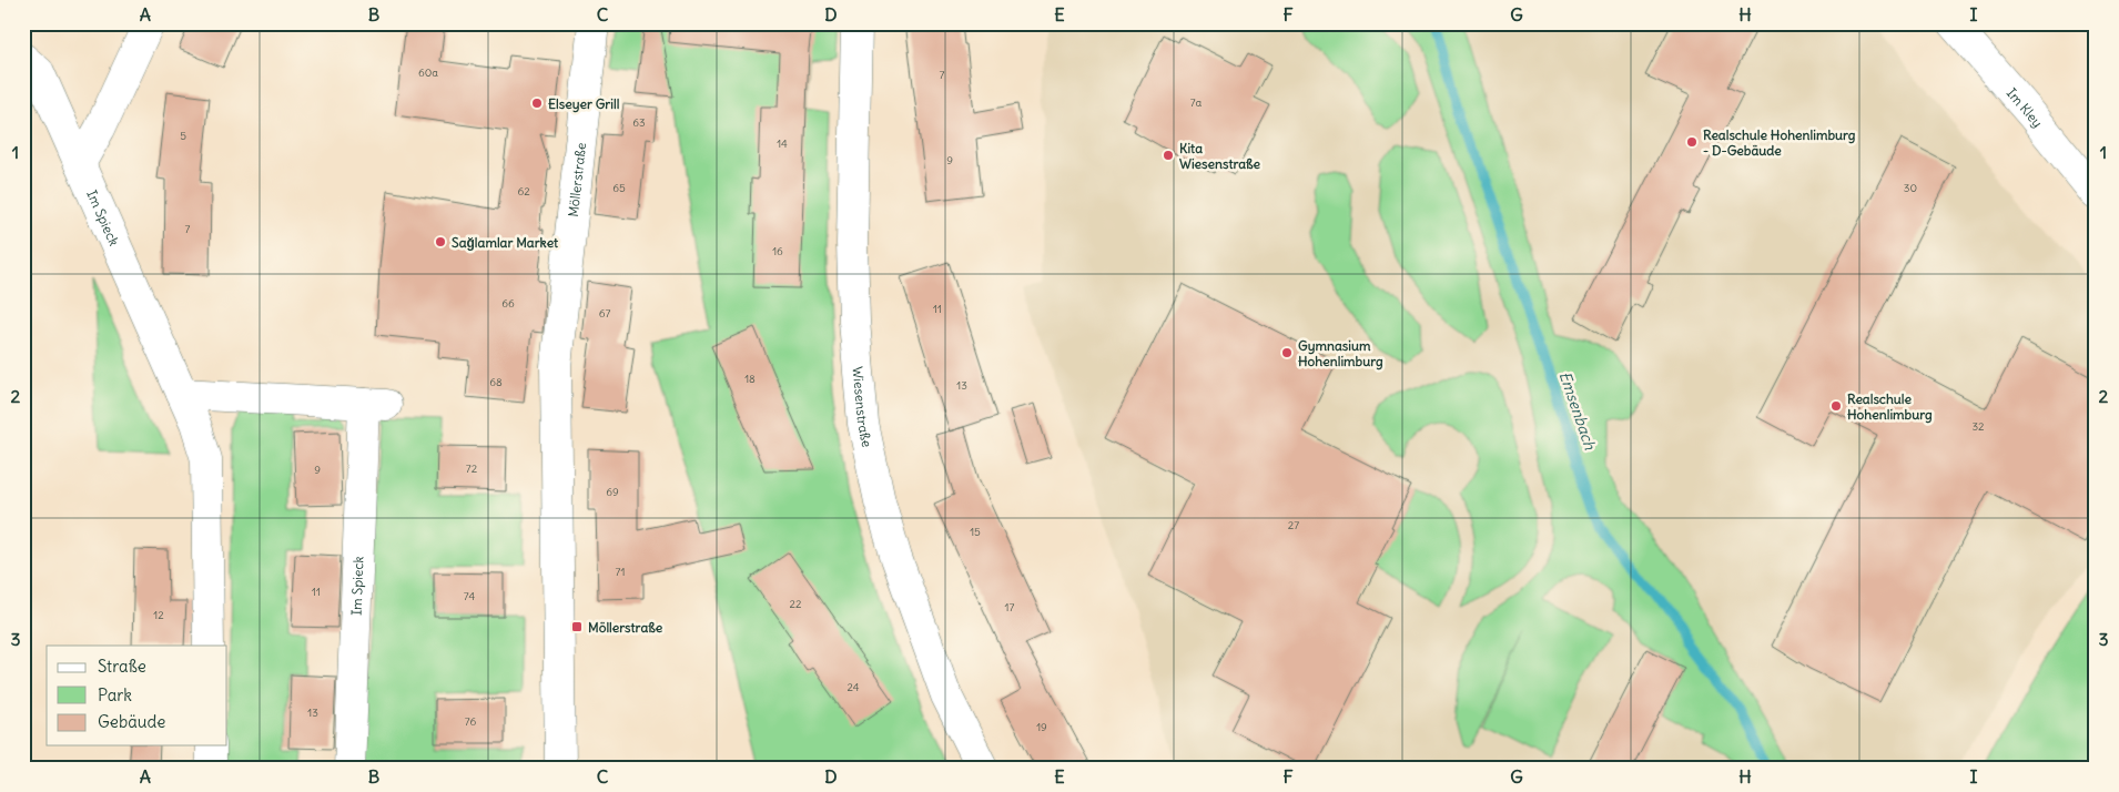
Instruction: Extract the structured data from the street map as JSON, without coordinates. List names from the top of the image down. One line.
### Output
{"streets":{"street":["Im Kley","Möllerstraße","Im Spieck","Wiesenstraße"]},"water":["Emsenbach"],"places":{"other":["Elseyer Grill","Realschule Hohenlimburg - D-Gebäude","Kita Wiesenstraße","Sağlamlar Market","Gymnasium Hohenlimburg","Realschule Hohenlimburg"],"transit":["Möllerstraße"]},"house_numbers":["60a","7","7a","63","5","14","9","65","30","62","7","16","66","11","67","18","68","13","32","72","9","69","27","15","71","11","74","22","17","12","24","13","76","19"],"legend":["Straße","Park","Gebäude"],"grid":{"columns":["A","B","C","D","E","F","G","H","I"],"rows":["1","2","3"]}}
